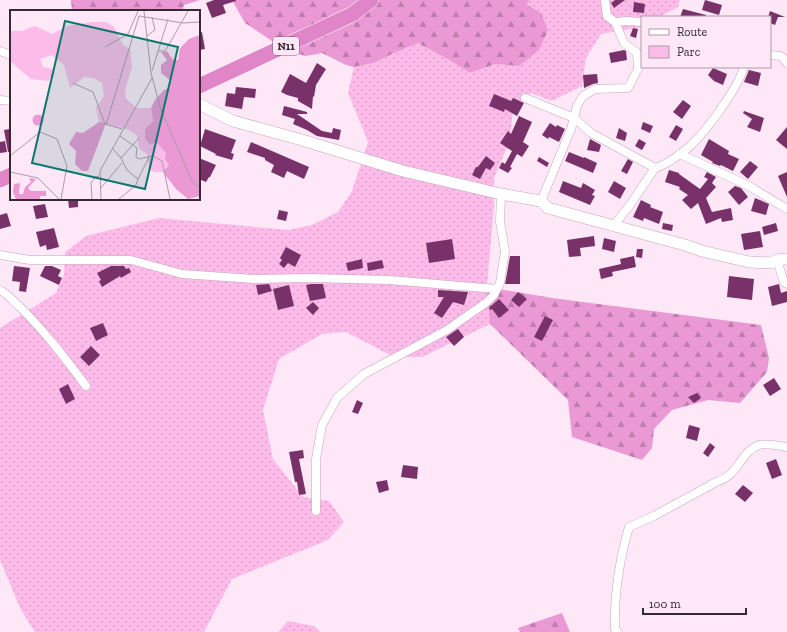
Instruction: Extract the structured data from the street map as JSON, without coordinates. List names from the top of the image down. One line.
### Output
{"streets":{"highway":["N11"]},"legend":["Route","Parc"],"scale_bar":"100 m"}
